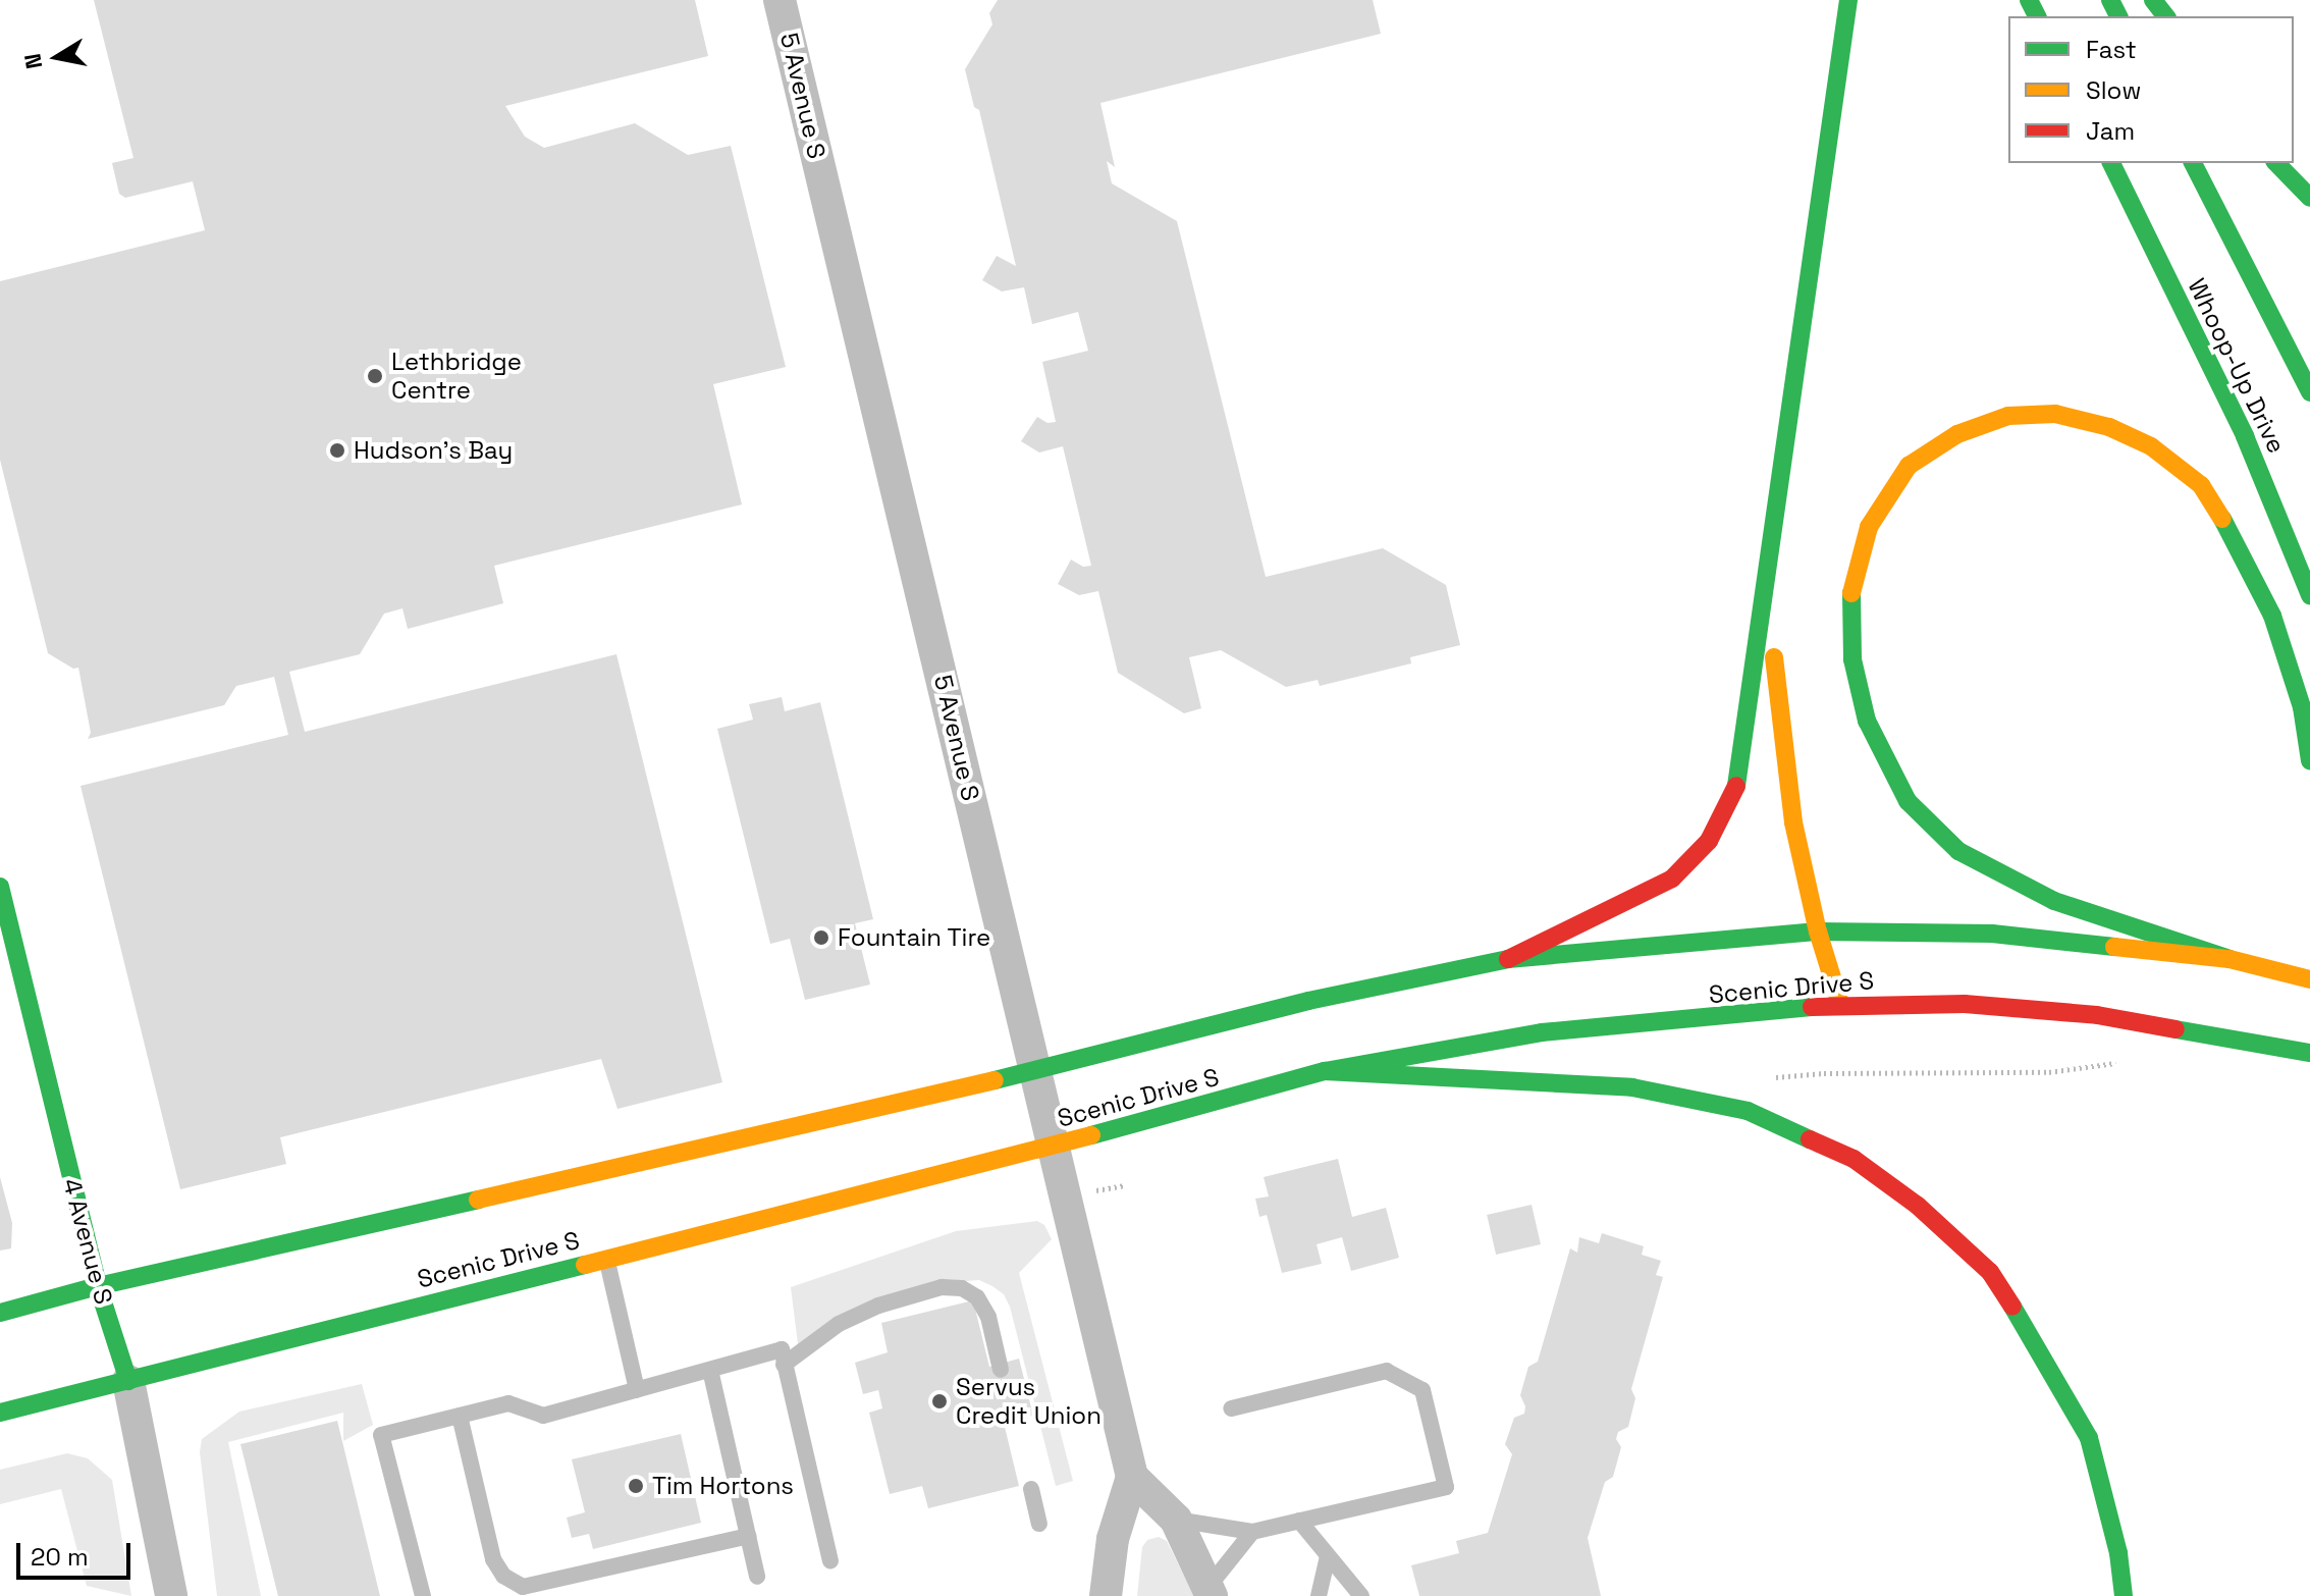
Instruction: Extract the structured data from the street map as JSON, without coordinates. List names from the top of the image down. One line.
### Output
{"streets":{"main road":["Whoop-Up Drive","Scenic Drive S","4 Avenue S"],"street":["5 Avenue S"]},"crossings":[["5 Avenue S","Scenic Drive S"],["Scenic Drive S","4 Avenue S"]],"places":["Lethbridge Centre","Hudson's Bay","Fountain Tire","Servus Credit Union","Tim Hortons"],"legend":["Fast","Slow","Jam"],"scale_bar":"20 m","north":"left"}
